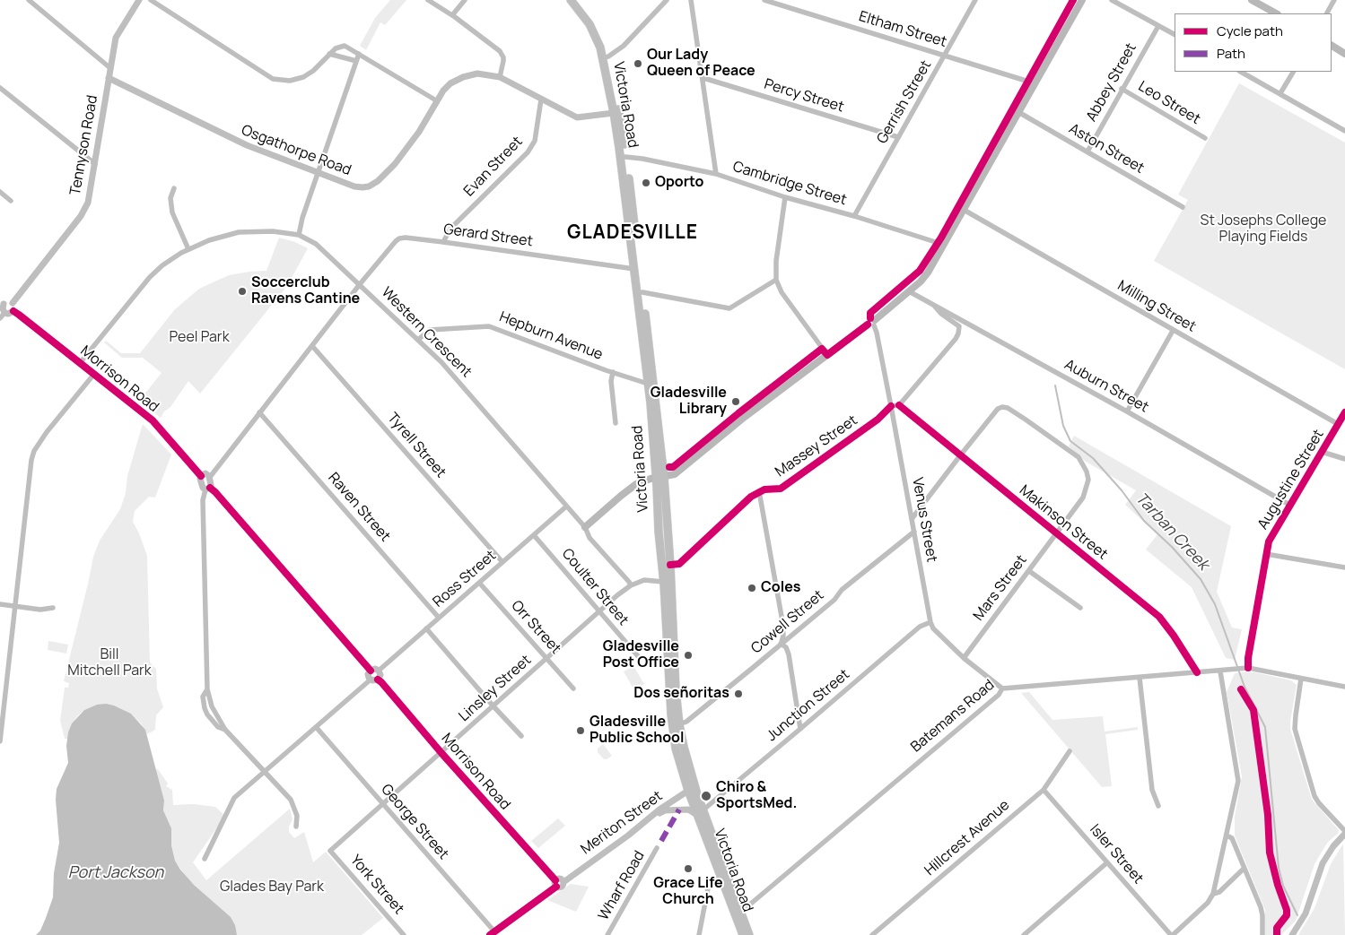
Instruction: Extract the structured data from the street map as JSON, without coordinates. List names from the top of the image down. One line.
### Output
{"streets":{"highway":["Victoria Road"],"street":["Eltham Street","Abbey Street","Percy Street","Gerrish Street","Leo Street","Tennyson Road","Aston Street","Osgathorpe Road","Evan Street","Cambridge Street","Gerard Street","Milling Street","Western Crescent","Hepburn Avenue","Morrison Road","Auburn Street","Tyrell Street","Massey Street","Augustine Street","Raven Street","Venus Street","Makinson Street","Ross Street","Coulter Street","Mars Street","Cowell Street","Orr Street","Linsley Street","Junction Street","Batemans Road","George Street","Meriton Street","Hillcrest Avenue","Isler Street","York Street","Wharf Road"]},"crossings":[["Eltham Street","Gerrish Street"],["Abbey Street","Leo Street"],["Abbey Street","Aston Street"],["Percy Street","Gerrish Street"],["Gerrish Street","Cambridge Street"],["Victoria Road","Osgathorpe Road"],["Victoria Road","Cambridge Street"],["Victoria Road","Gerard Street"],["Victoria Road","Hepburn Avenue"],["Victoria Road","Massey Street"],["Victoria Road","Cowell Street"],["Victoria Road","Linsley Street"],["Victoria Road","Junction Street"],["Victoria Road","Batemans Road"],["Victoria Road","Meriton Street"],["Tennyson Road","Osgathorpe Road"],["Tennyson Road","Morrison Road"],["Osgathorpe Road","Evan Street"],["Evan Street","Gerard Street"],["Gerard Street","Western Crescent"],["Milling Street","Augustine Street"],["Western Crescent","Hepburn Avenue"],["Western Crescent","Tyrell Street"],["Western Crescent","Raven Street"],["Western Crescent","Ross Street"],["Western Crescent","Linsley Street"],["Morrison Road","Ross Street"],["Morrison Road","Linsley Street"],["Morrison Road","Meriton Street"],["Auburn Street","Augustine Street"],["Tyrell Street","Ross Street"],["Massey Street","Venus Street"],["Augustine Street","Batemans Road"],["Raven Street","Ross Street"],["Venus Street","Mars Street"],["Venus Street","Cowell Street"],["Venus Street","Junction Street"],["Venus Street","Batemans Road"],["Makinson Street","Mars Street"],["Makinson Street","Batemans Road"],["Ross Street","Coulter Street"],["Ross Street","Orr Street"],["Coulter Street","Linsley Street"],["Orr Street","Linsley Street"],["Linsley Street","George Street"],["Linsley Street","York Street"],["Hillcrest Avenue","Isler Street"]],"districts":["GLADESVILLE"],"water":["Tarban Creek","Port Jackson"],"parks":["St Josephs College Playing Fields","Peel Park","Bill Mitchell Park","Glades Bay Park"],"places":["Our Lady Queen of Peace","Oporto","Soccerclub Ravens Cantine","Gladesville Library","Coles","Gladesville Post Office","Dos señoritas","Gladesville Public School","Chiro & SportsMed.","Grace Life Church"],"legend":["Cycle path","Path"]}
